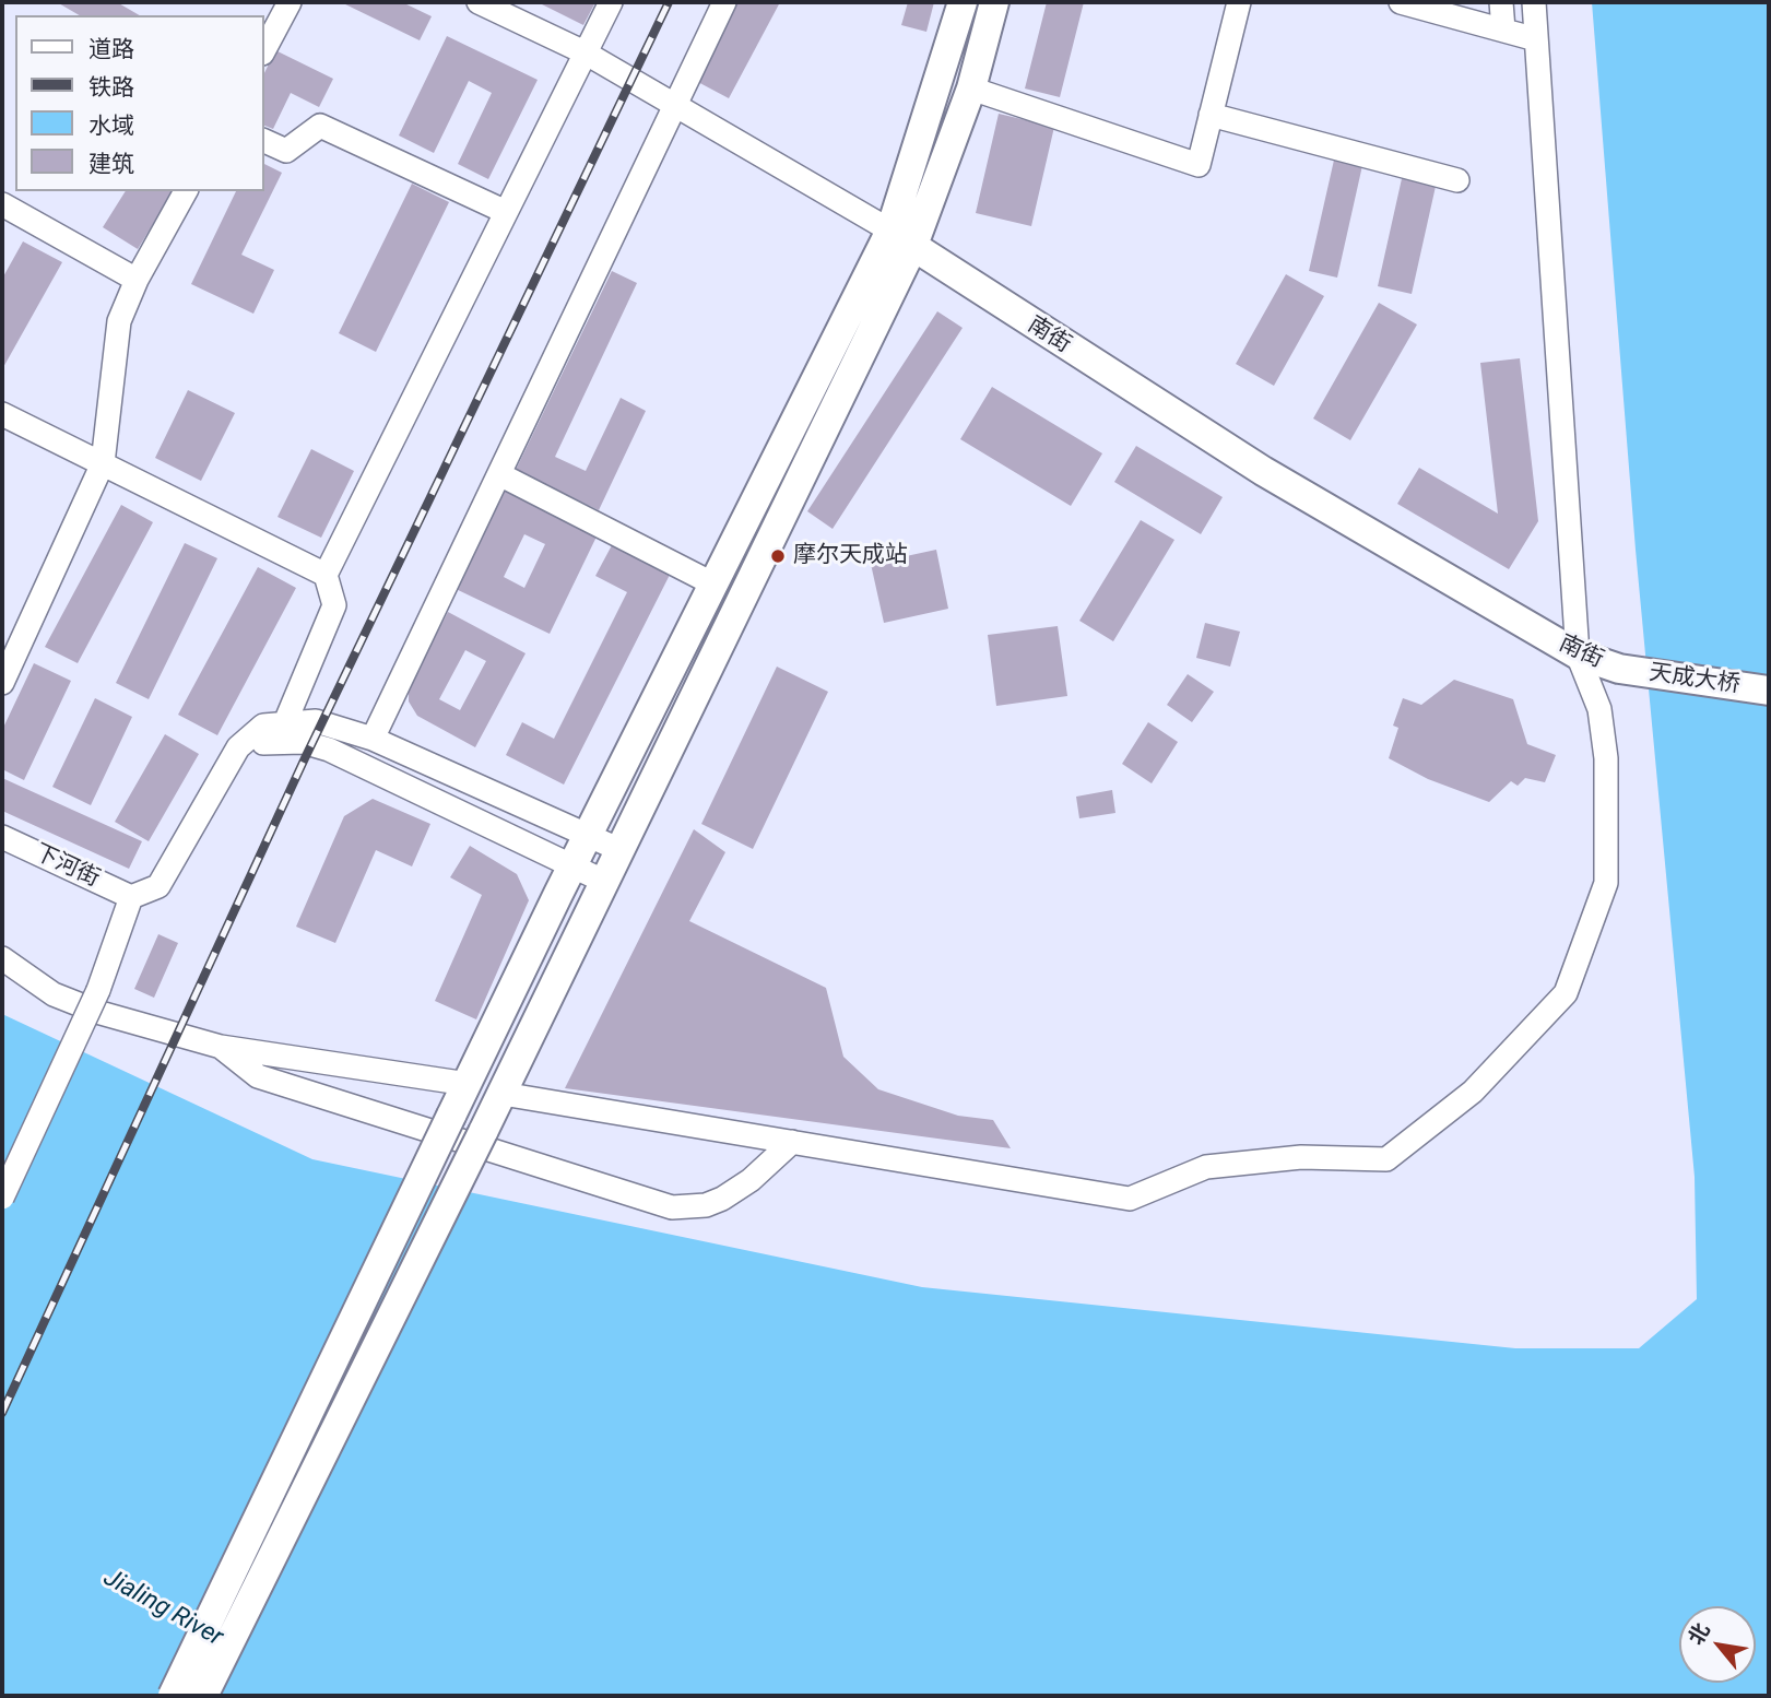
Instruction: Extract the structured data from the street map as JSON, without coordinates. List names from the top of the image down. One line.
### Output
{"streets":{"main road":["南街","天成大桥"],"street":["下河街"]},"crossings":[["南街","天成大桥"]],"water":["Jialing River"],"places":["摩尔天成站"],"legend":["道路","铁路","水域","建筑"],"north":"top left"}
